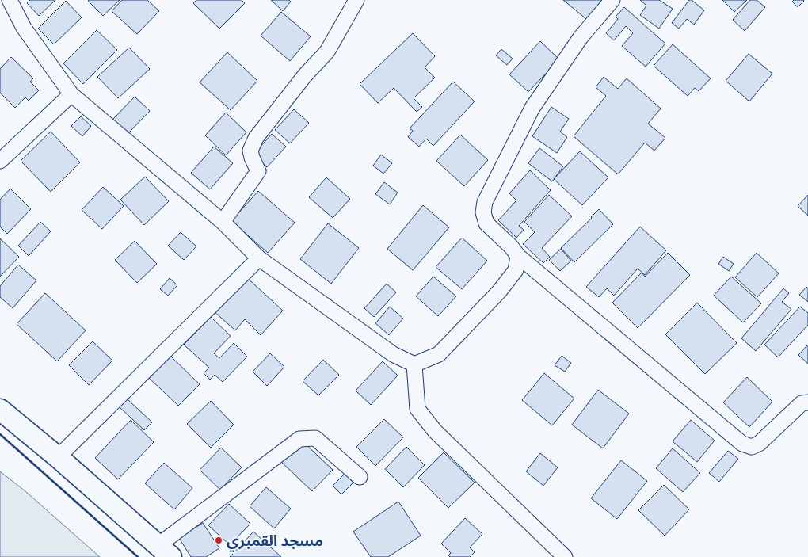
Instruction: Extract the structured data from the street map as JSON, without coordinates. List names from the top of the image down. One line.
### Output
{"places":["مسجد القمبري"]}
